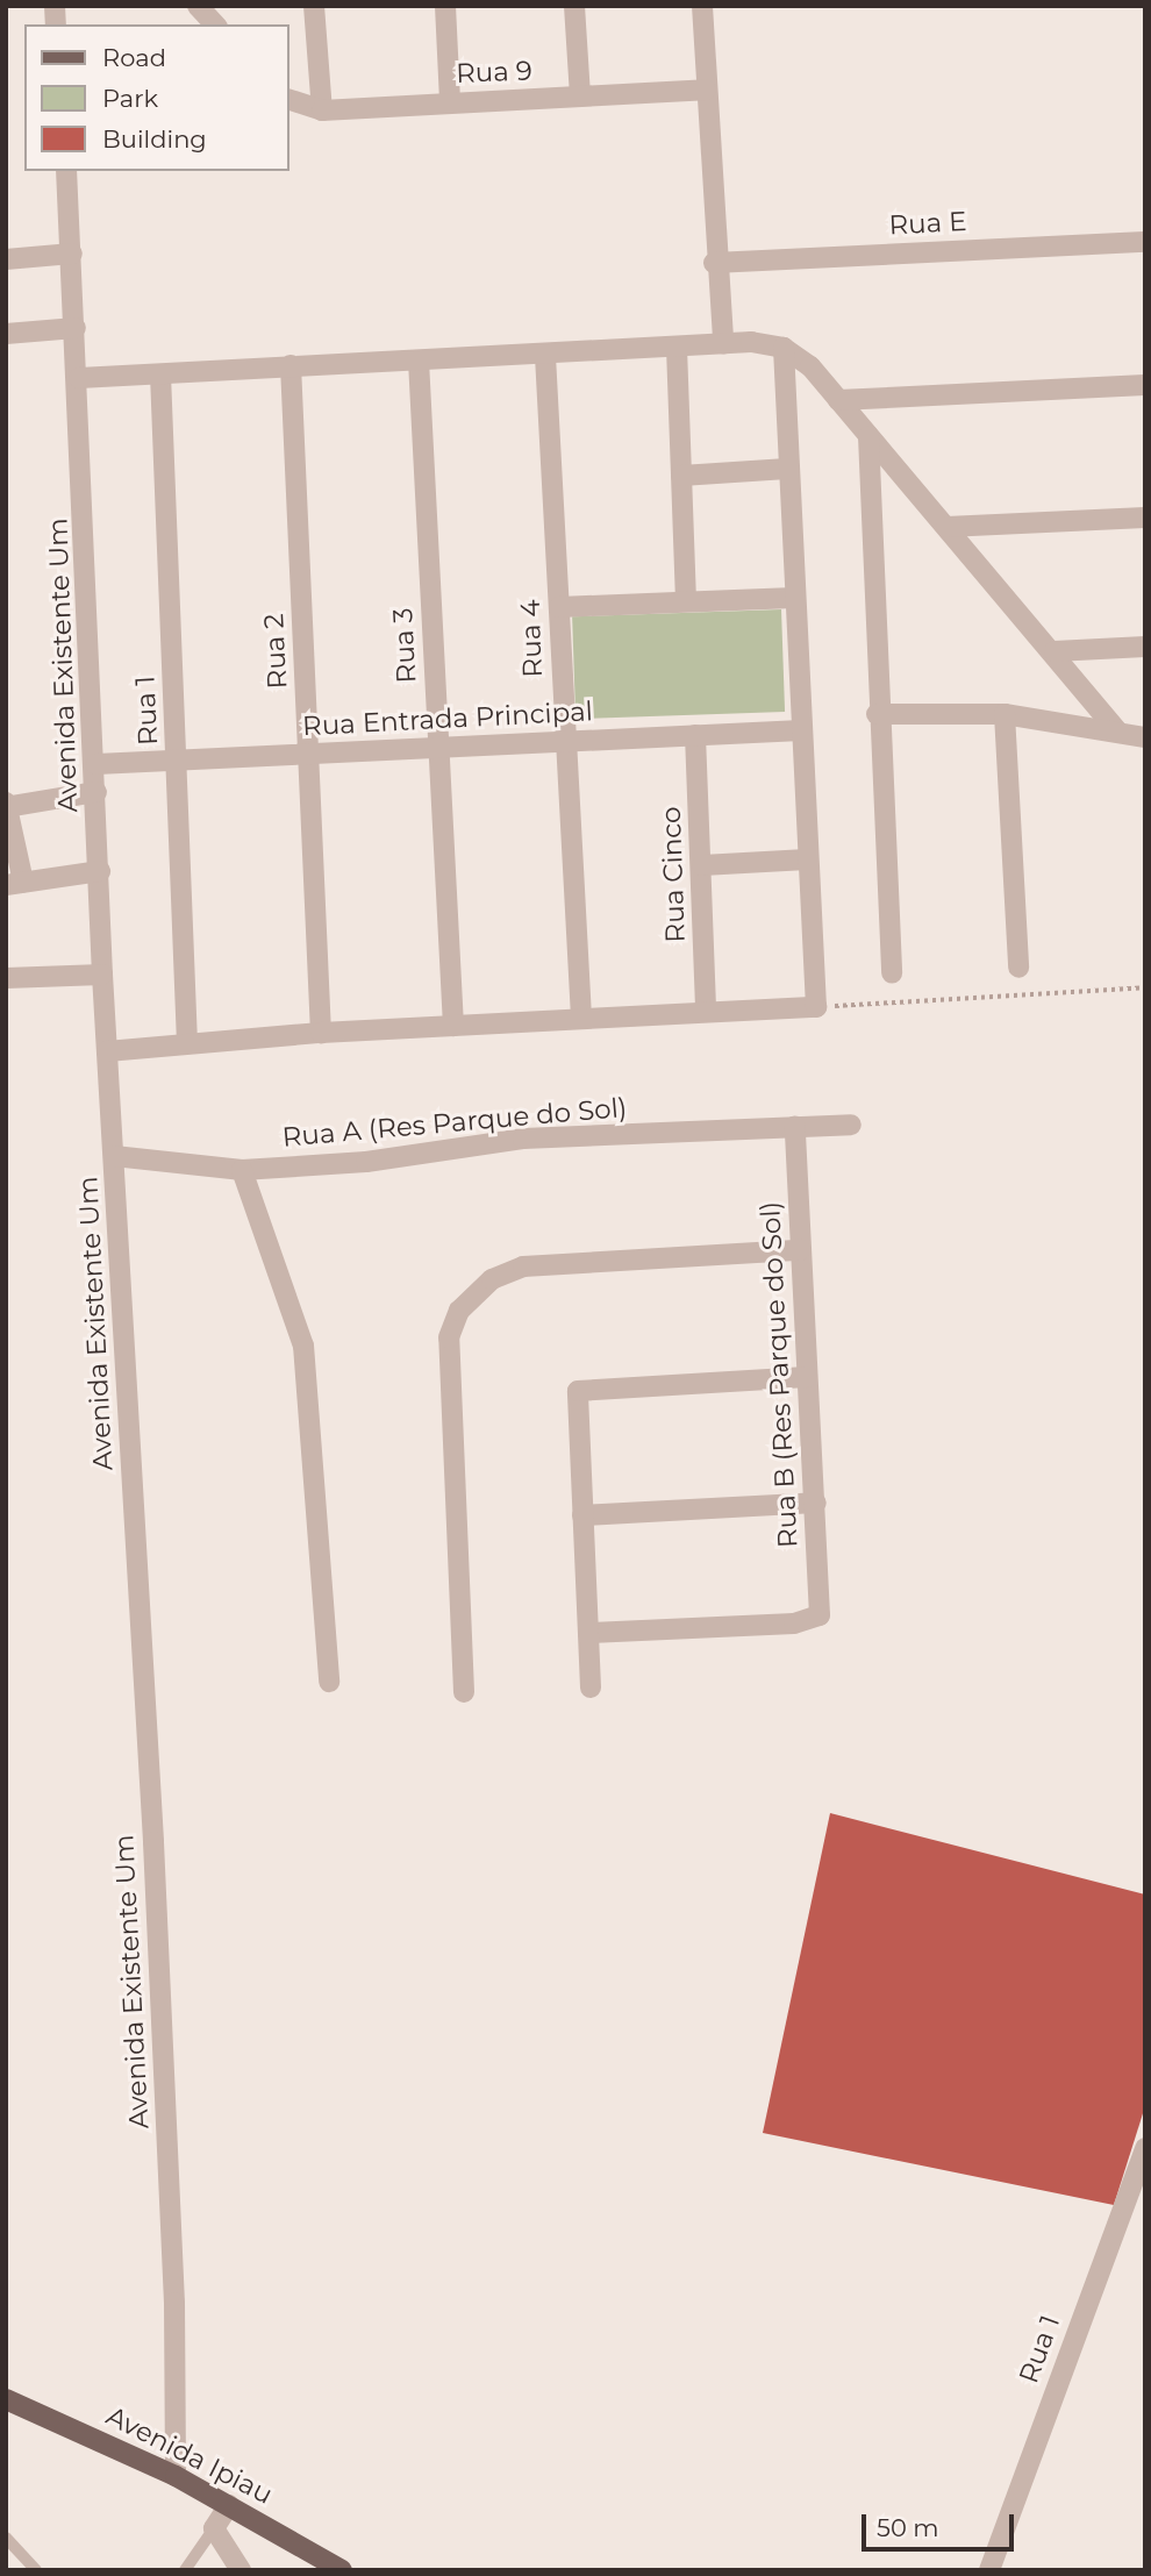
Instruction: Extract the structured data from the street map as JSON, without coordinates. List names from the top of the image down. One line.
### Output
{"streets":{"main road":["Avenida Ipiau"],"street":["Rua 9","Rua E","Rua 4","Rua 3","Rua 2","Avenida Existente Um","Rua 1","Rua Entrada Principal","Rua Cinco","Rua A (Res Parque do Sol)","Rua B (Res Parque do Sol)"]},"crossings":[["Rua 4","Rua Entrada Principal"],["Rua 3","Rua Entrada Principal"],["Rua 2","Rua Entrada Principal"],["Avenida Existente Um","Rua Entrada Principal"],["Avenida Existente Um","Rua A (Res Parque do Sol)"],["Avenida Existente Um","Avenida Ipiau"],["Rua 1","Rua Entrada Principal"],["Rua Entrada Principal","Rua Cinco"],["Rua A (Res Parque do Sol)","Rua B (Res Parque do Sol)"]],"legend":["Road","Park","Building"],"scale_bar":"50 m"}
